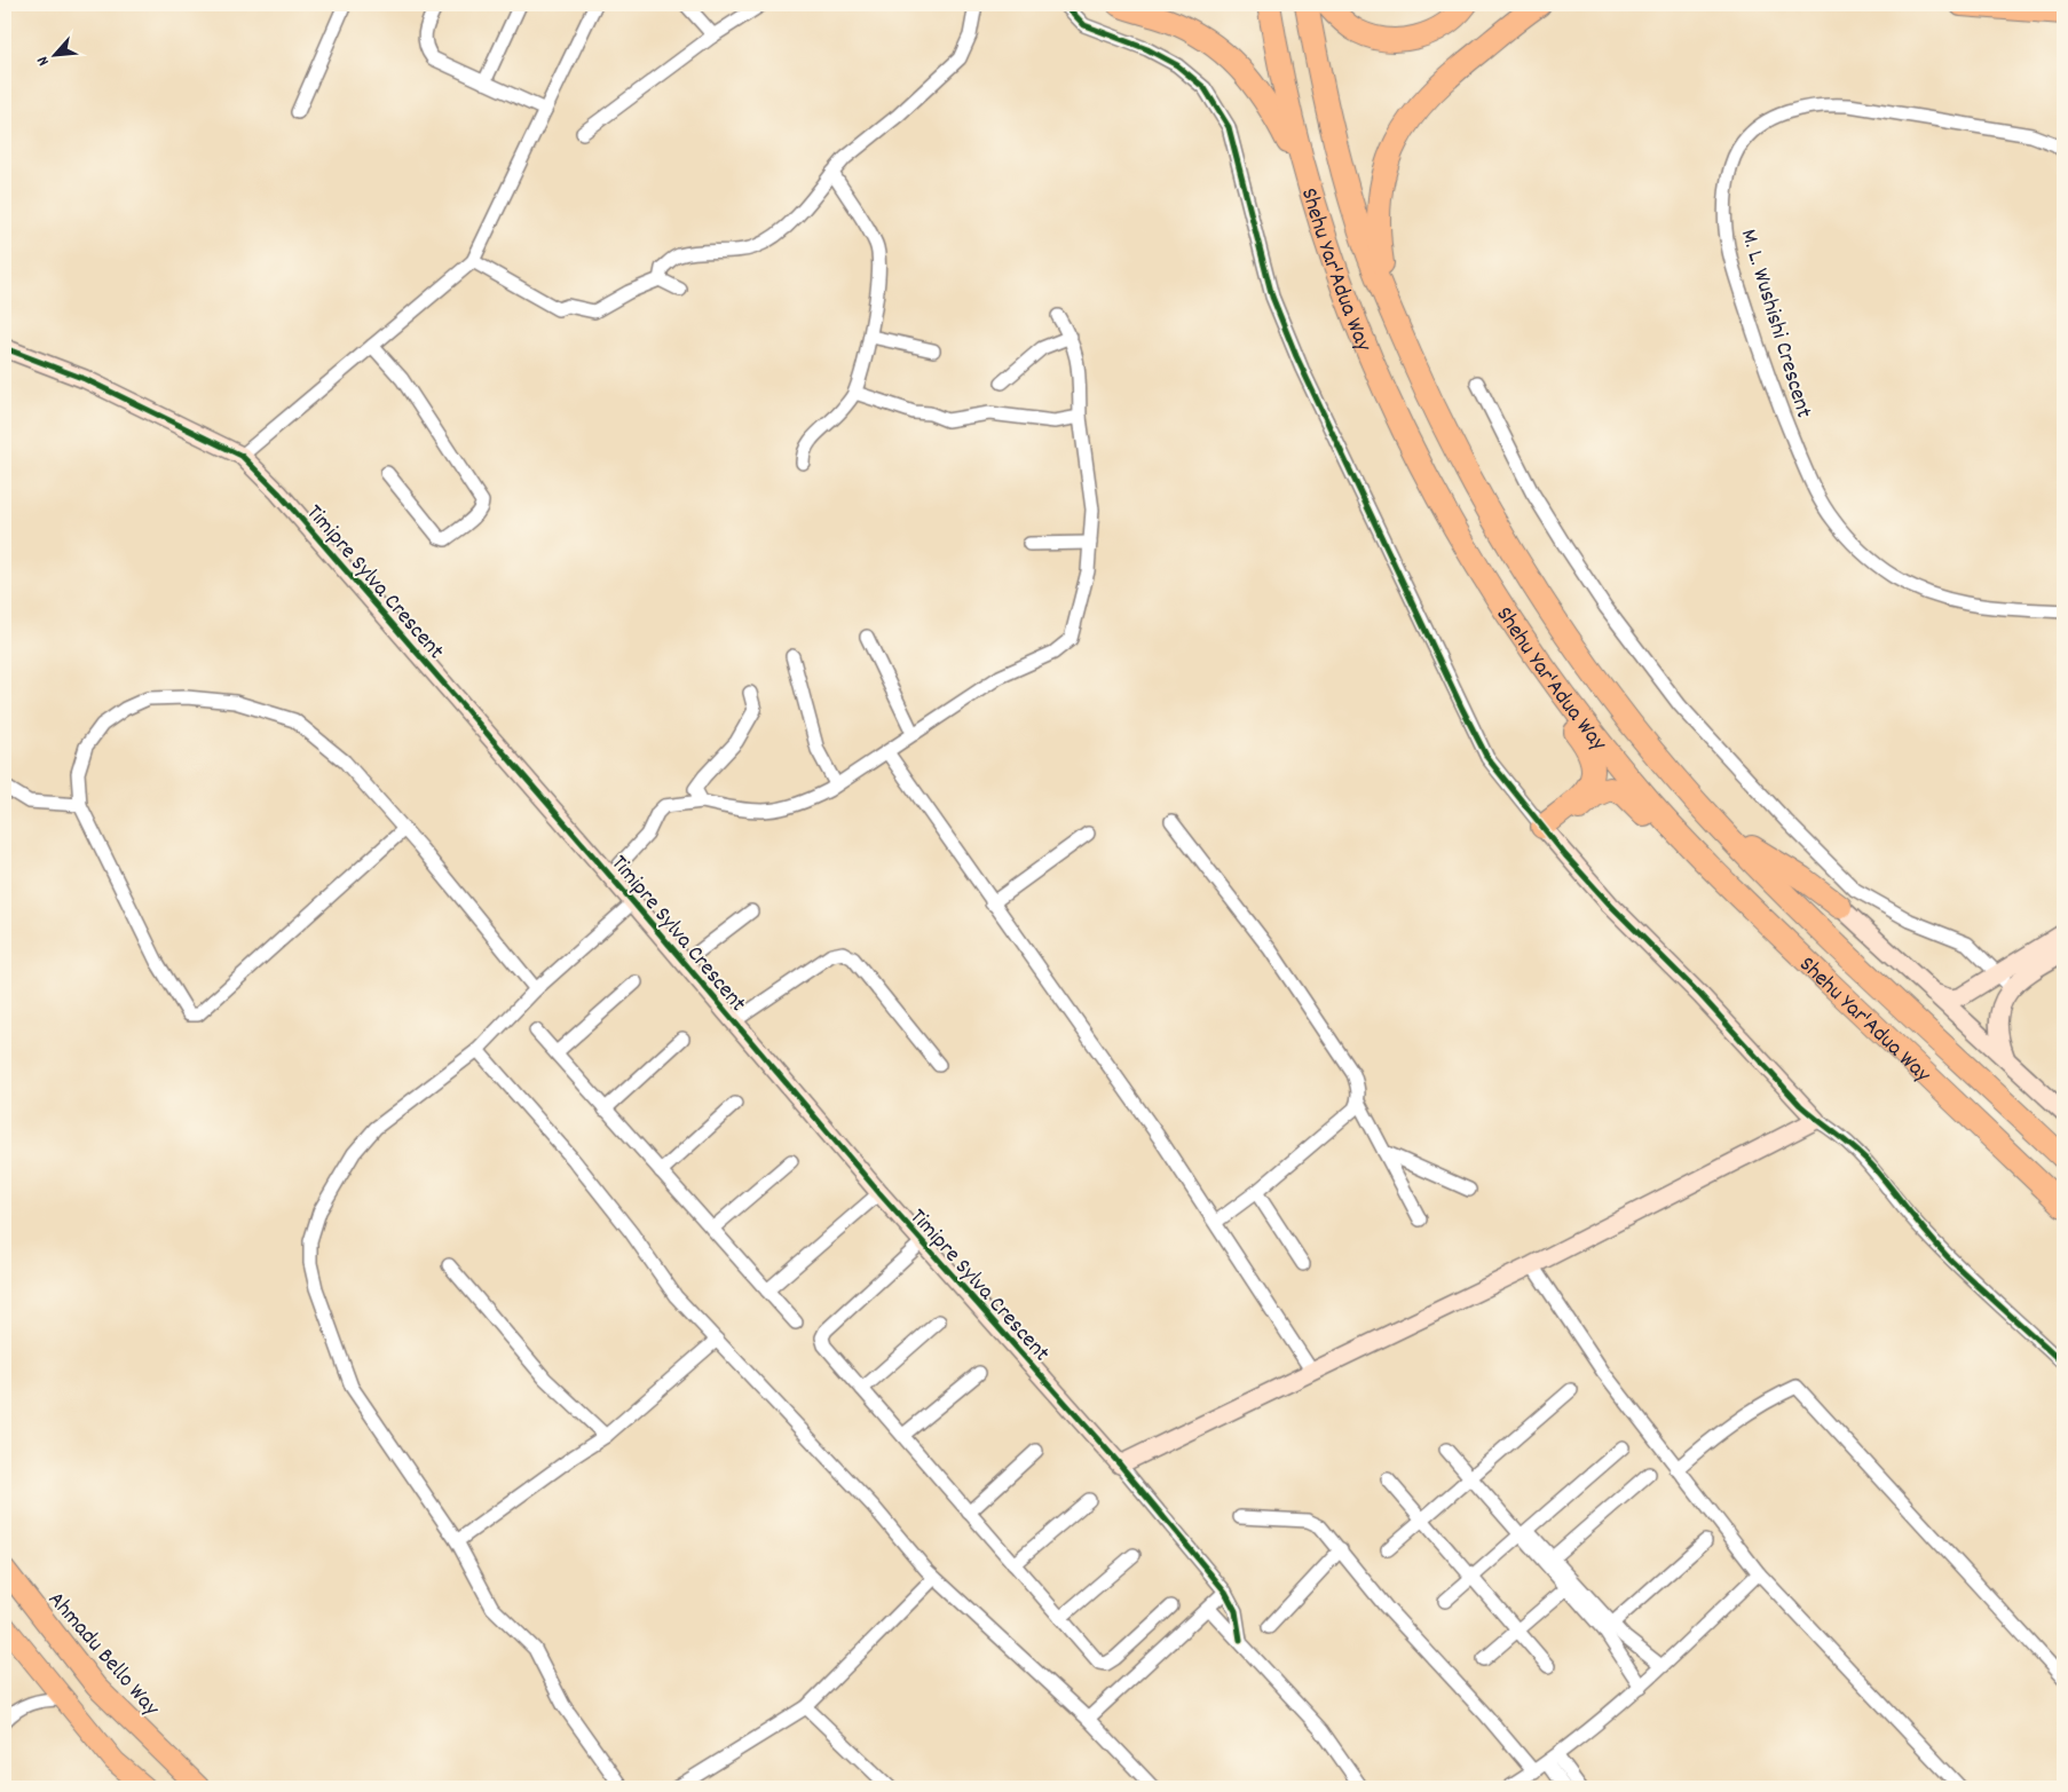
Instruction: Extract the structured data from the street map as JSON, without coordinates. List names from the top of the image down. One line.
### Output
{"streets":{"highway":["Shehu Yar'Adua Way"],"main road":["Ahmadu Bello Way"],"street":["M. L. Wushishi Crescent","Timipre Sylva Crescent"]},"north":"bottom left"}
